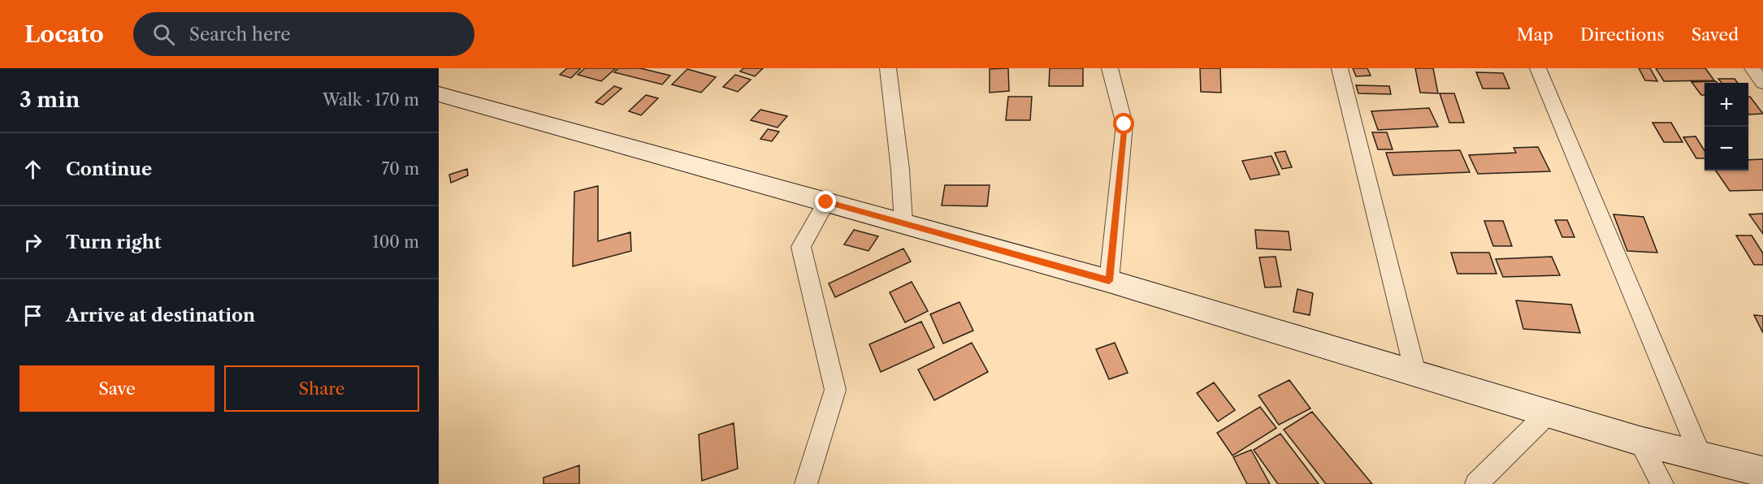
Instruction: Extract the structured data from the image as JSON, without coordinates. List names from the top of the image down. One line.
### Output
{"page":{"header":"Locato","search":"Search here","nav":["Map","Directions","Saved"],"heading":["3 min","Walk · 170 m"],"map_buttons":["+","−"],"list":[["Continue","70 m"],["Turn right","100 m"],"Arrive at destination"],"buttons":["Save","Share"]}}
